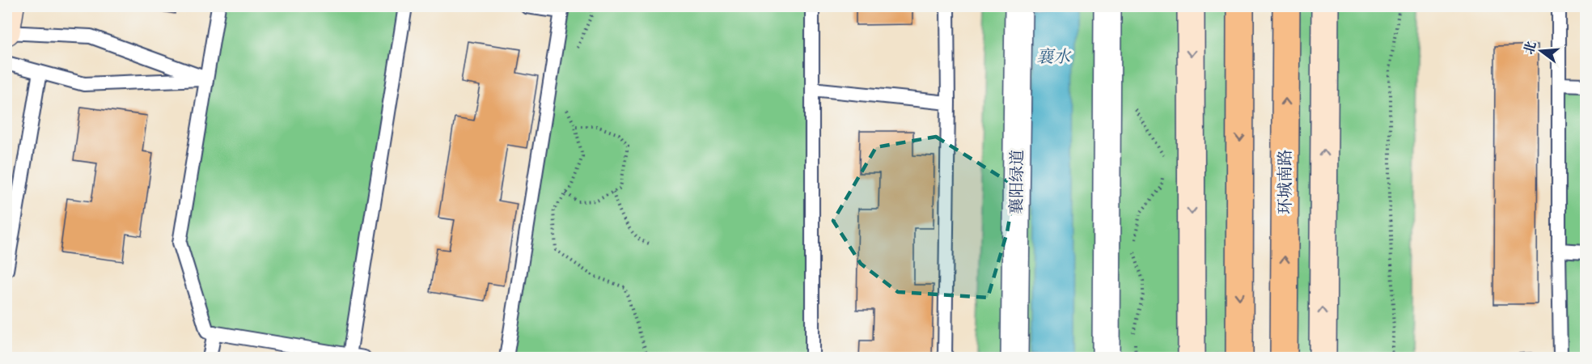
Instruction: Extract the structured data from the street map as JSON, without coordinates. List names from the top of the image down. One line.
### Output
{"streets":{"highway":["环城南路"],"street":["襄阳绿道"]},"water":["襄水"],"north":"left"}
